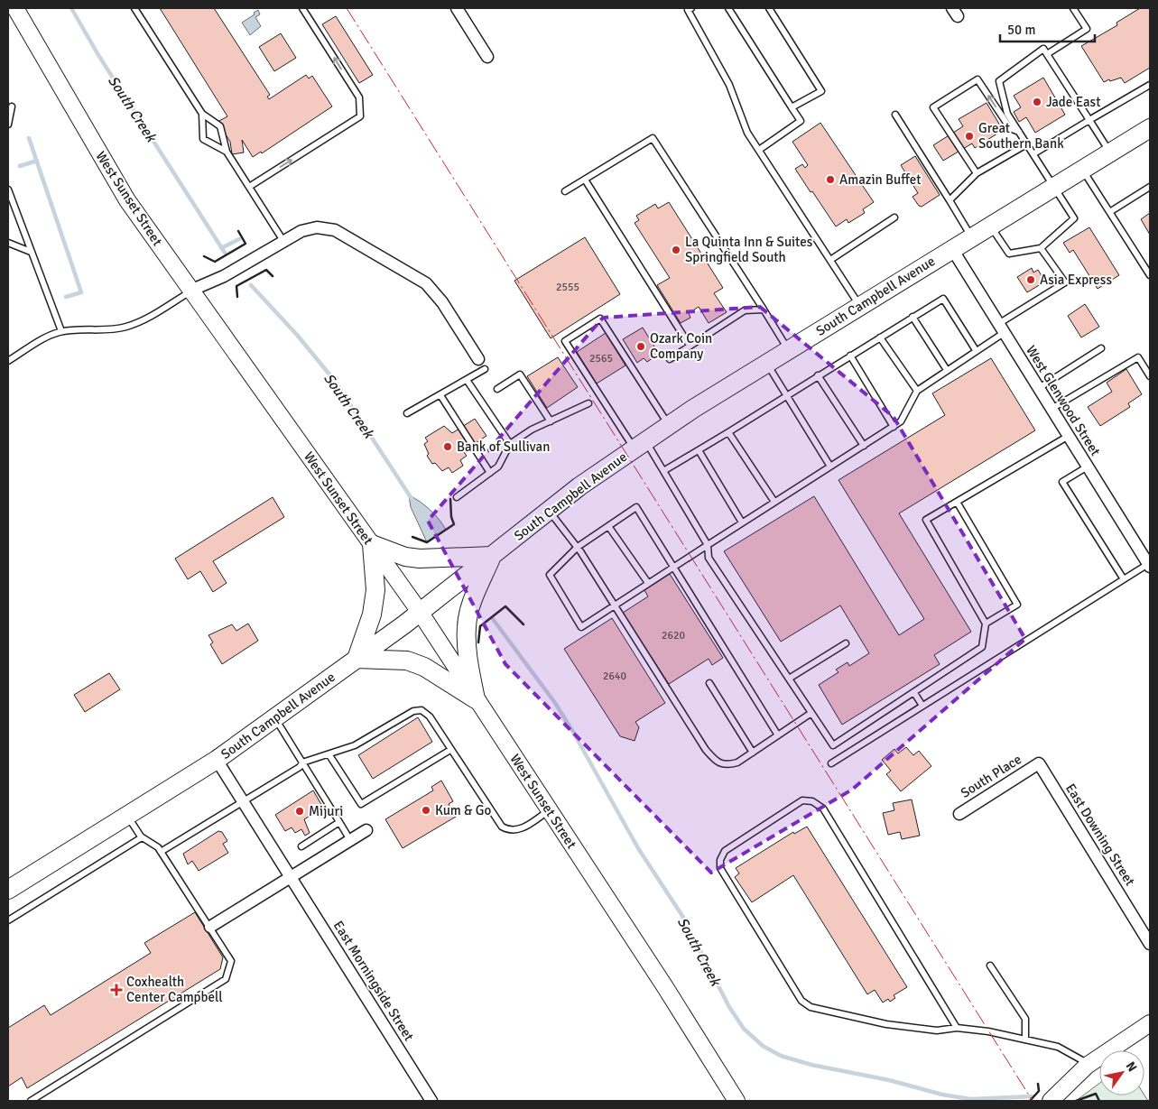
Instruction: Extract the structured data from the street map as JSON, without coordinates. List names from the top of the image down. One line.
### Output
{"streets":{"main road":["West Sunset Street","South Campbell Avenue"],"street":["West Glenwood Street","South Place","East Downing Street","East Morningside Street"]},"crossings":[["West Sunset Street","South Campbell Avenue"],["South Campbell Avenue","West Glenwood Street"],["South Campbell Avenue","East Morningside Street"],["South Place","East Downing Street"]],"water":["South Creek"],"places":{"other":["Jade East","Great Southern Bank","Amazin Buffet","La Quinta Inn & Suites Springfield South","Asia Express","Ozark Coin Company","Bank of Sullivan","Kum & Go","Mijuri"],"health":["Coxhealth Center Campbell"]},"house_numbers":["2555","2565","2620","2640"],"scale_bar":"50 m","north":"top right"}
